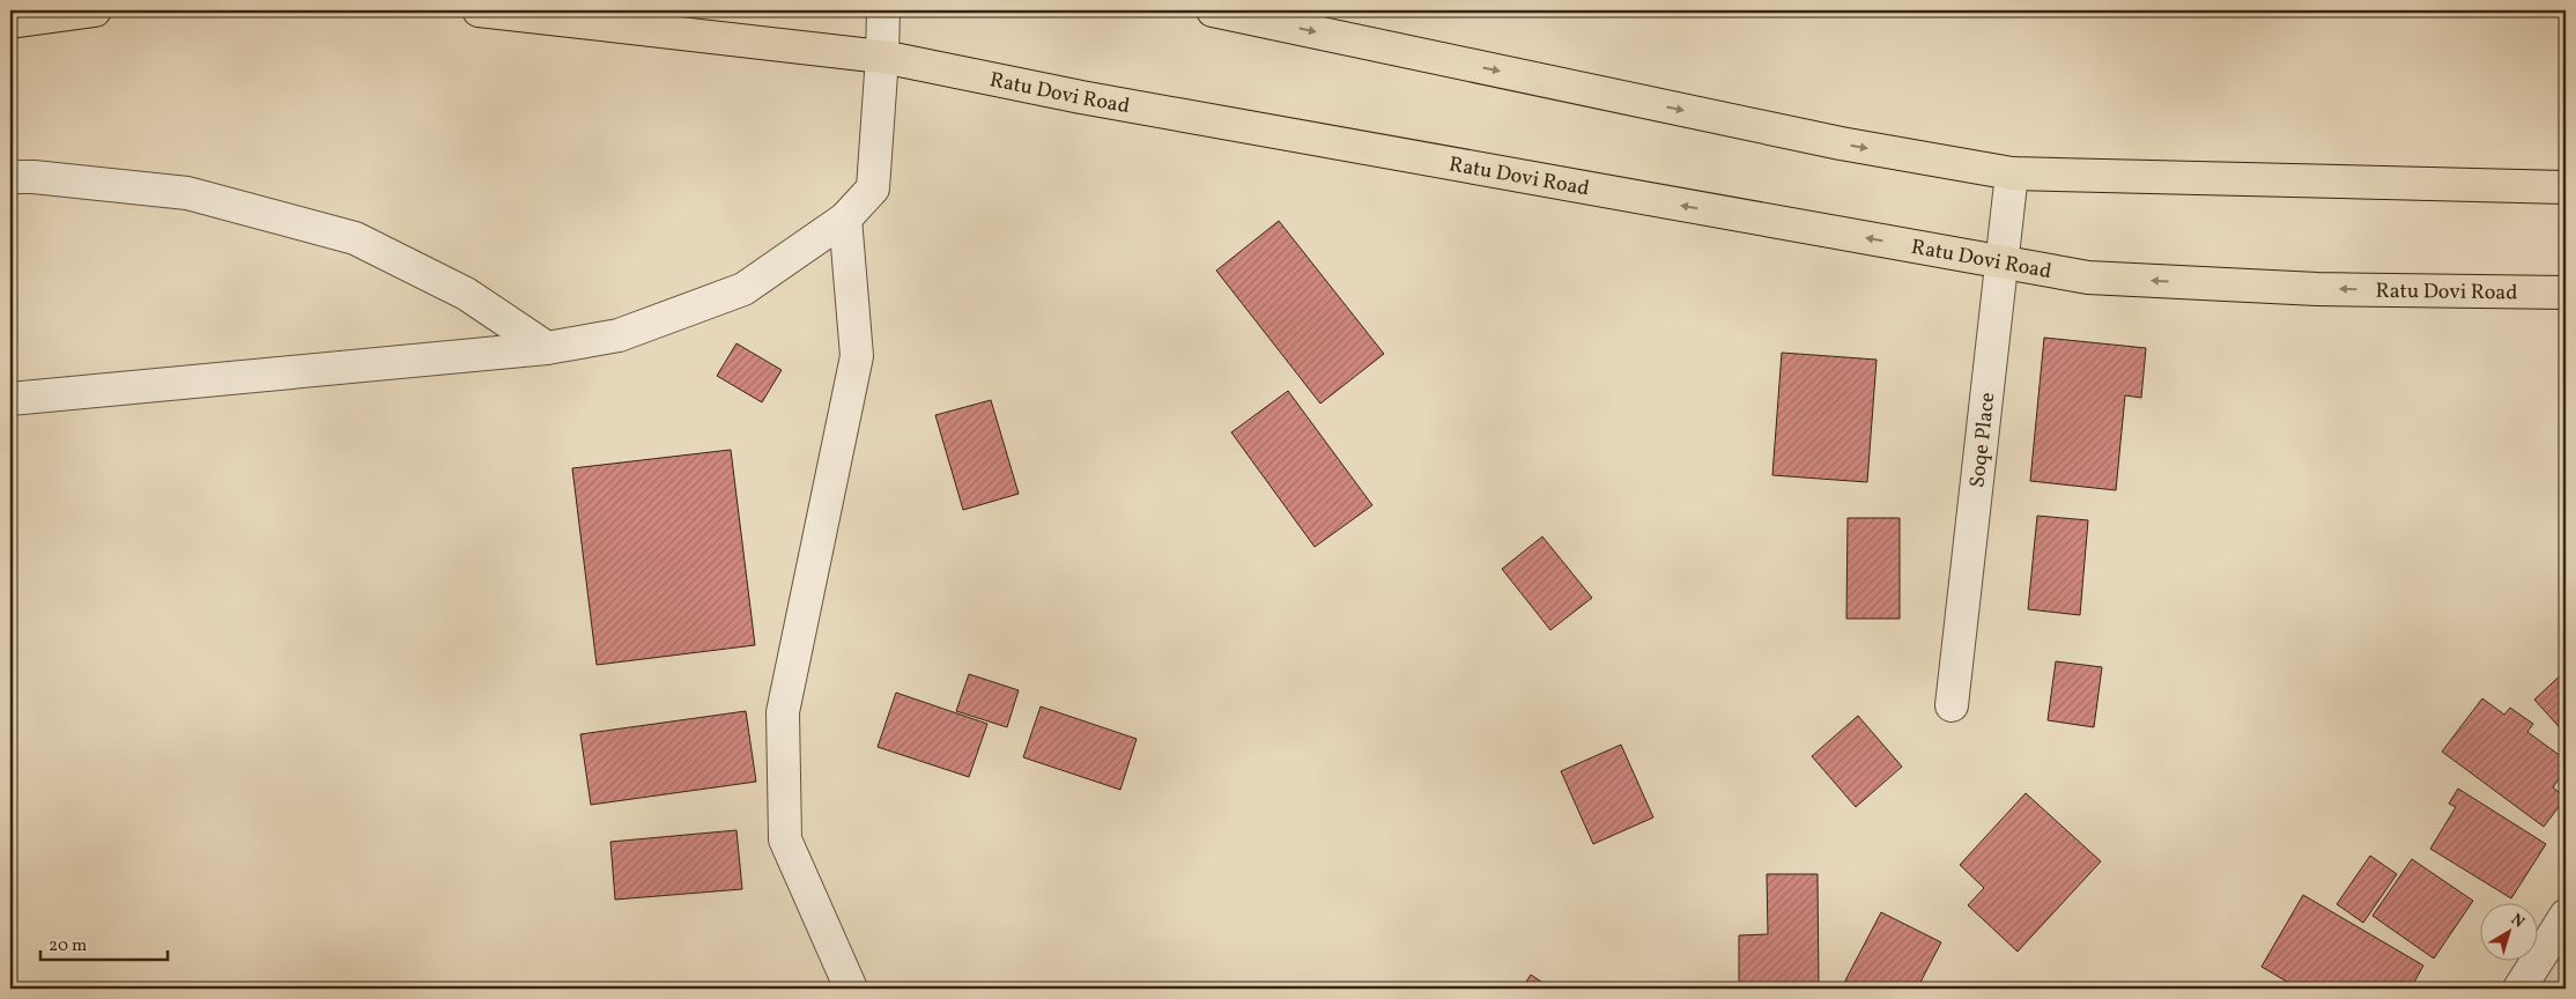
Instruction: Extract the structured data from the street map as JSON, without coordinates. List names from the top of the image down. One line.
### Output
{"streets":{"main road":["Ratu Dovi Road"],"street":["Soqe Place"]},"crossings":[["Ratu Dovi Road","Soqe Place"]],"scale_bar":"20 m","north":"top right"}
